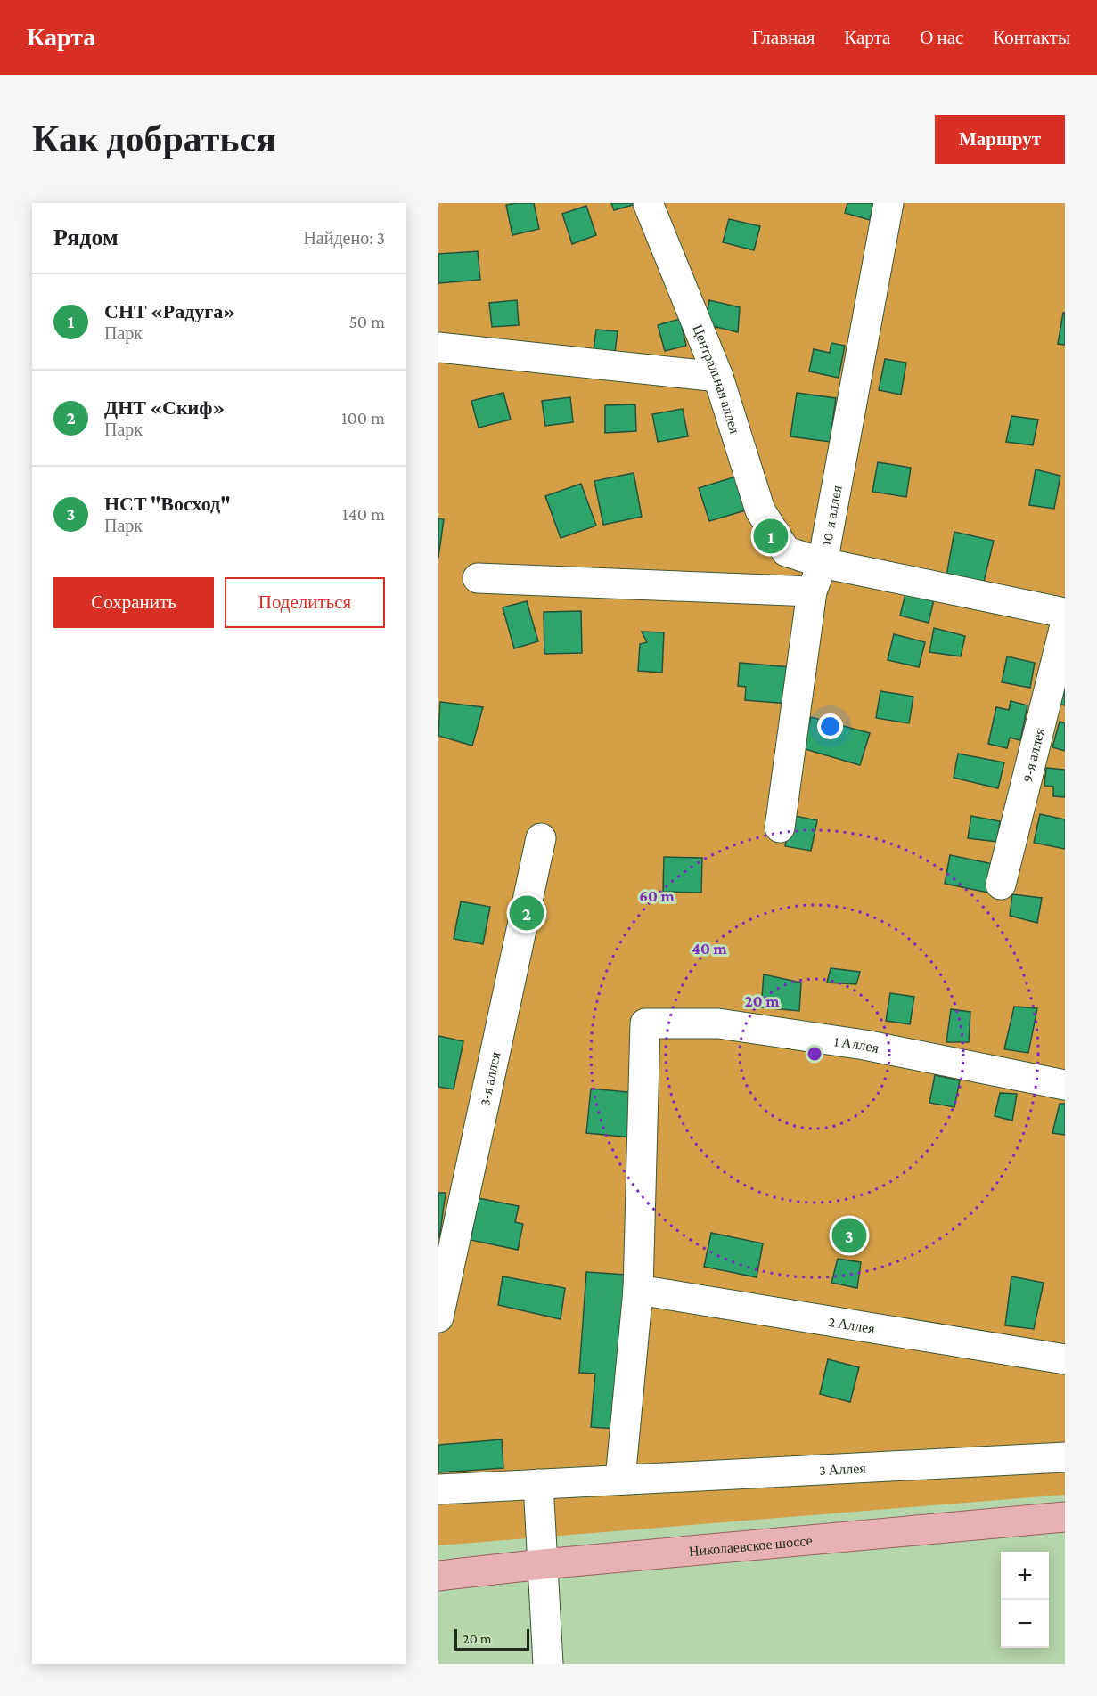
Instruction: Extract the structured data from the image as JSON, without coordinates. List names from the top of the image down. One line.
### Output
{"streets":{"main road":["Николаевское шоссе"],"street":["Центральная аллея","10-я аллея","9-я аллея","1 Аллея","3-я аллея","2 Аллея","3 Аллея"]},"crossings":[["Центральная аллея","10-я аллея"],["1 Аллея","2 Аллея"]],"scale_bar":"20 m","page":{"header":"Карта","nav":["Главная","Карта","О нас","Контакты"],"buttons":["Маршрут",["Сохранить","Поделиться"]],"title":"Как добраться","heading":["Рядом","Найдено: 3"],"list":[{"mark":"1","name":"СНТ «Радуга»","note":"Парк","value":"50 m"},{"mark":"2","name":"ДНТ «Скиф»","note":"Парк","value":"100 m"},{"mark":"3","name":"НСТ \"Восход\"","note":"Парк","value":"140 m"}],"pins":["1","2","3"],"map_buttons":["+","−"],"scale":"20 m"},"rings":["60 m","40 m","20 m"]}
